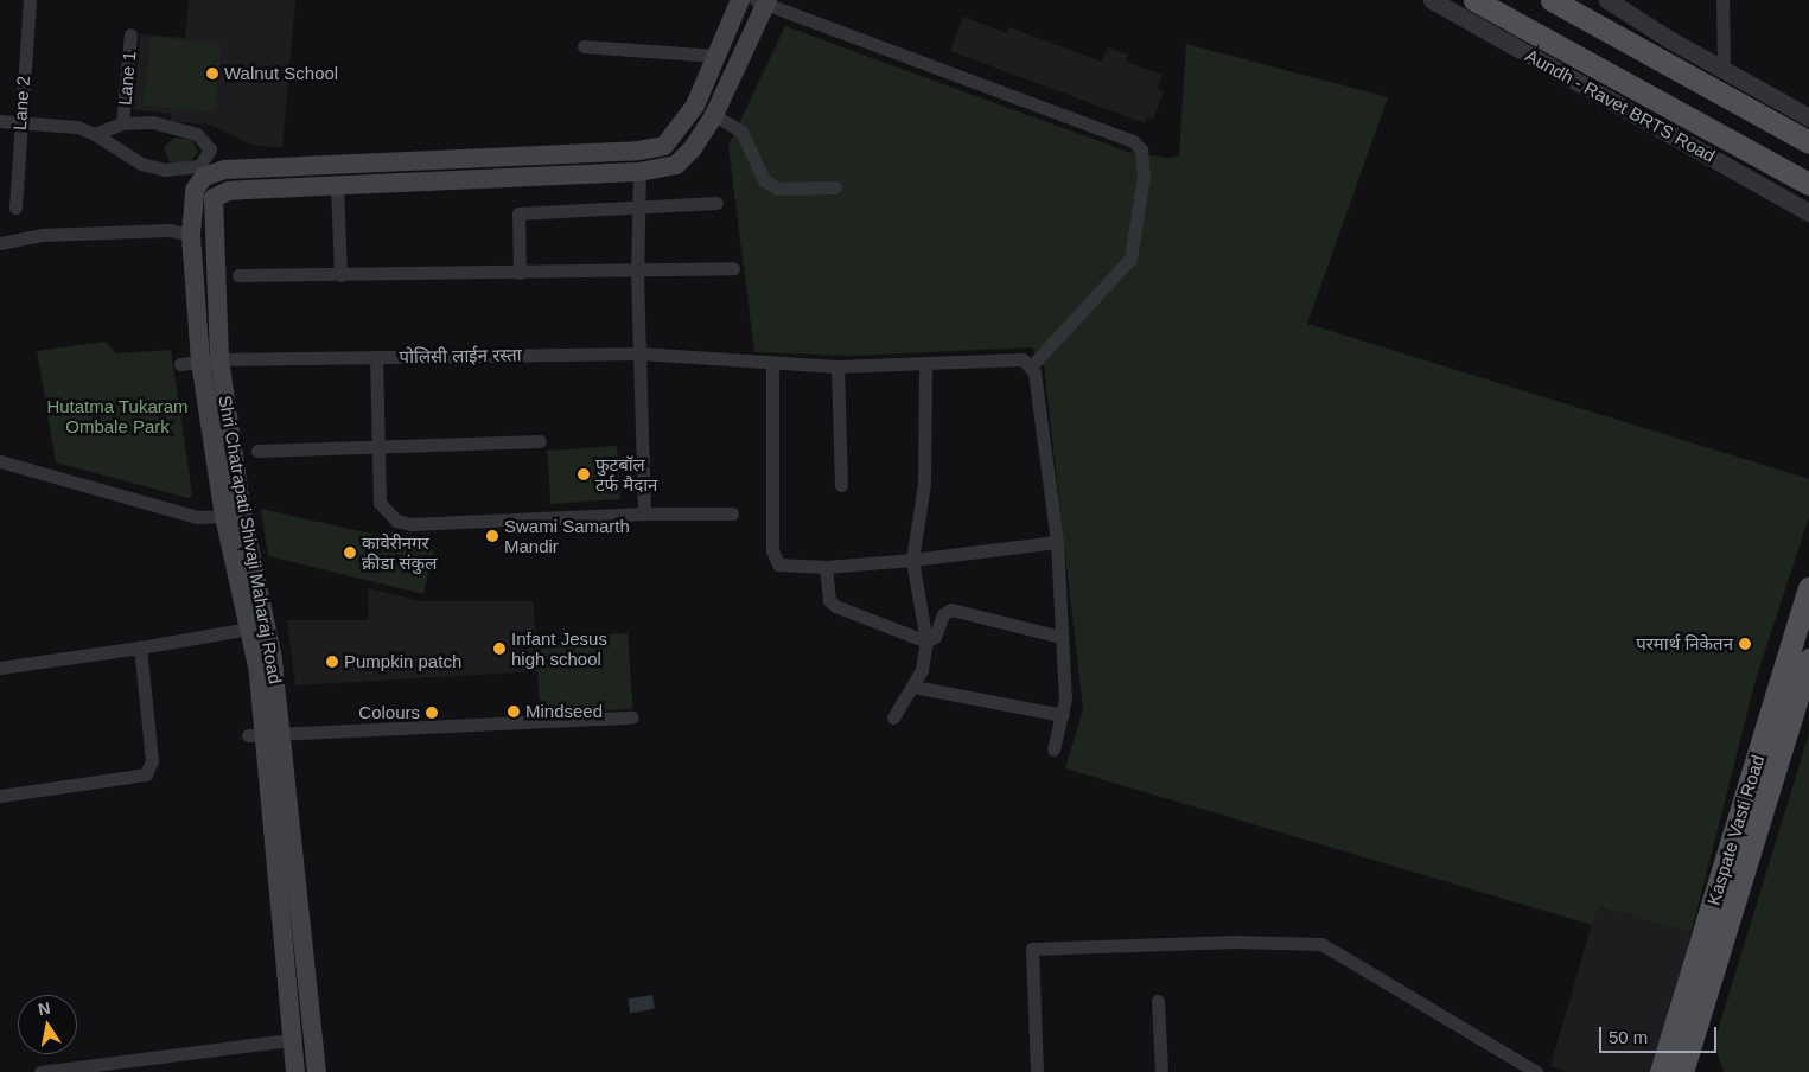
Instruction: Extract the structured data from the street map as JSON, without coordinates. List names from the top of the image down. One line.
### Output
{"streets":{"main road":["Shri Chatrapati Shivaji Maharaj Road","Kaspate Vasti Road"],"street":["Lane 1","Lane 2","Aundh - Ravet BRTS Road","पोलिसी लाईन रस्ता"]},"crossings":[["पोलिसी लाईन रस्ता","Shri Chatrapati Shivaji Maharaj Road"]],"parks":["Hutatma Tukaram Ombale Park"],"places":["Walnut School","फुटबॉल टर्फ मैदान","Swami Samarth Mandir","कावेरीनगर क्रीडा संकुल","परमार्थ निकेतन","Infant Jesus high school","Pumpkin patch","Mindseed","Colours"],"scale_bar":"50 m","north":"top"}
